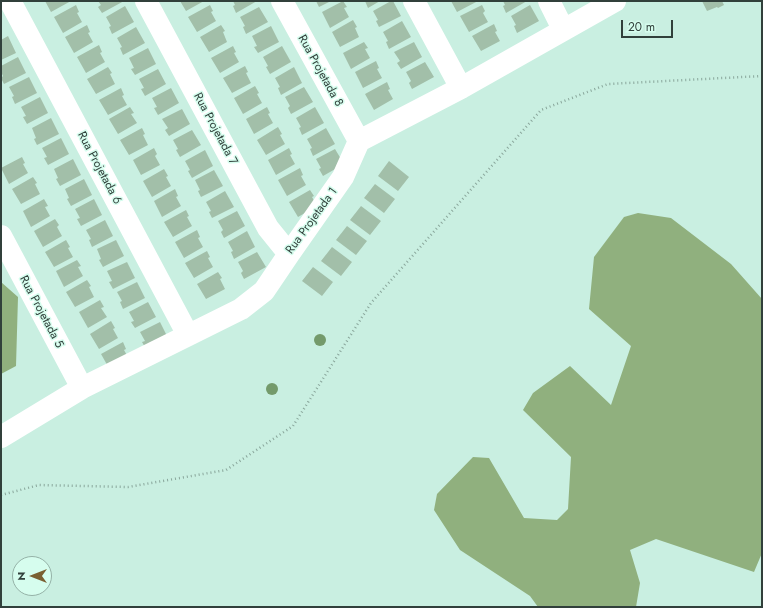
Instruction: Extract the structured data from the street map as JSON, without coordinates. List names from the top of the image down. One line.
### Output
{"streets":{"street":["Rua Projetada 8","Rua Projetada 7","Rua Projetada 6","Rua Projetada 1","Rua Projetada 5"]},"crossings":[["Rua Projetada 8","Rua Projetada 1"],["Rua Projetada 7","Rua Projetada 1"],["Rua Projetada 6","Rua Projetada 1"],["Rua Projetada 1","Rua Projetada 5"]],"scale_bar":"20 m","north":"left"}
